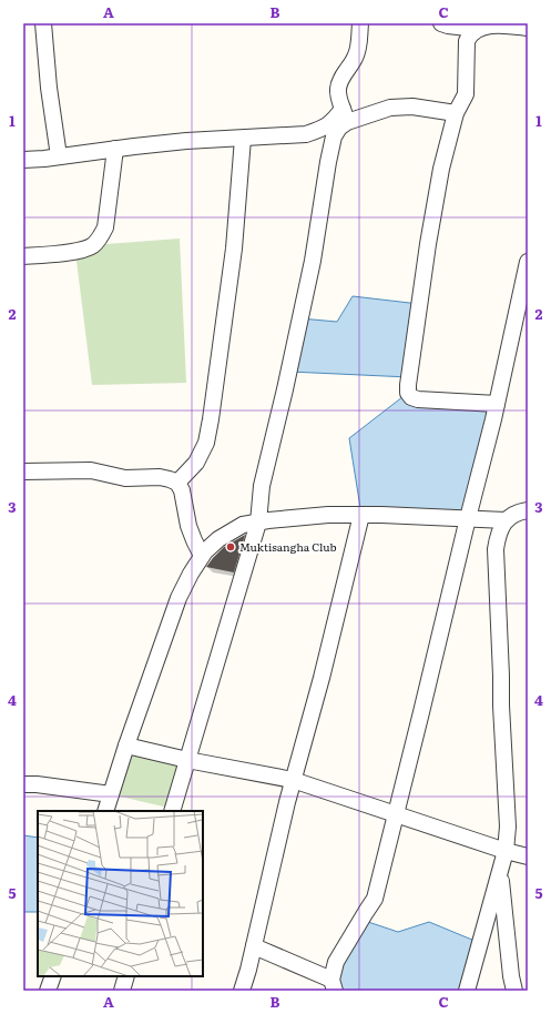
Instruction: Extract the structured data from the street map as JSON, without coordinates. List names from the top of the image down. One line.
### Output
{"places":["Muktisangha Club"],"grid":{"columns":["A","B","C"],"rows":["1","2","3","4","5"]}}
